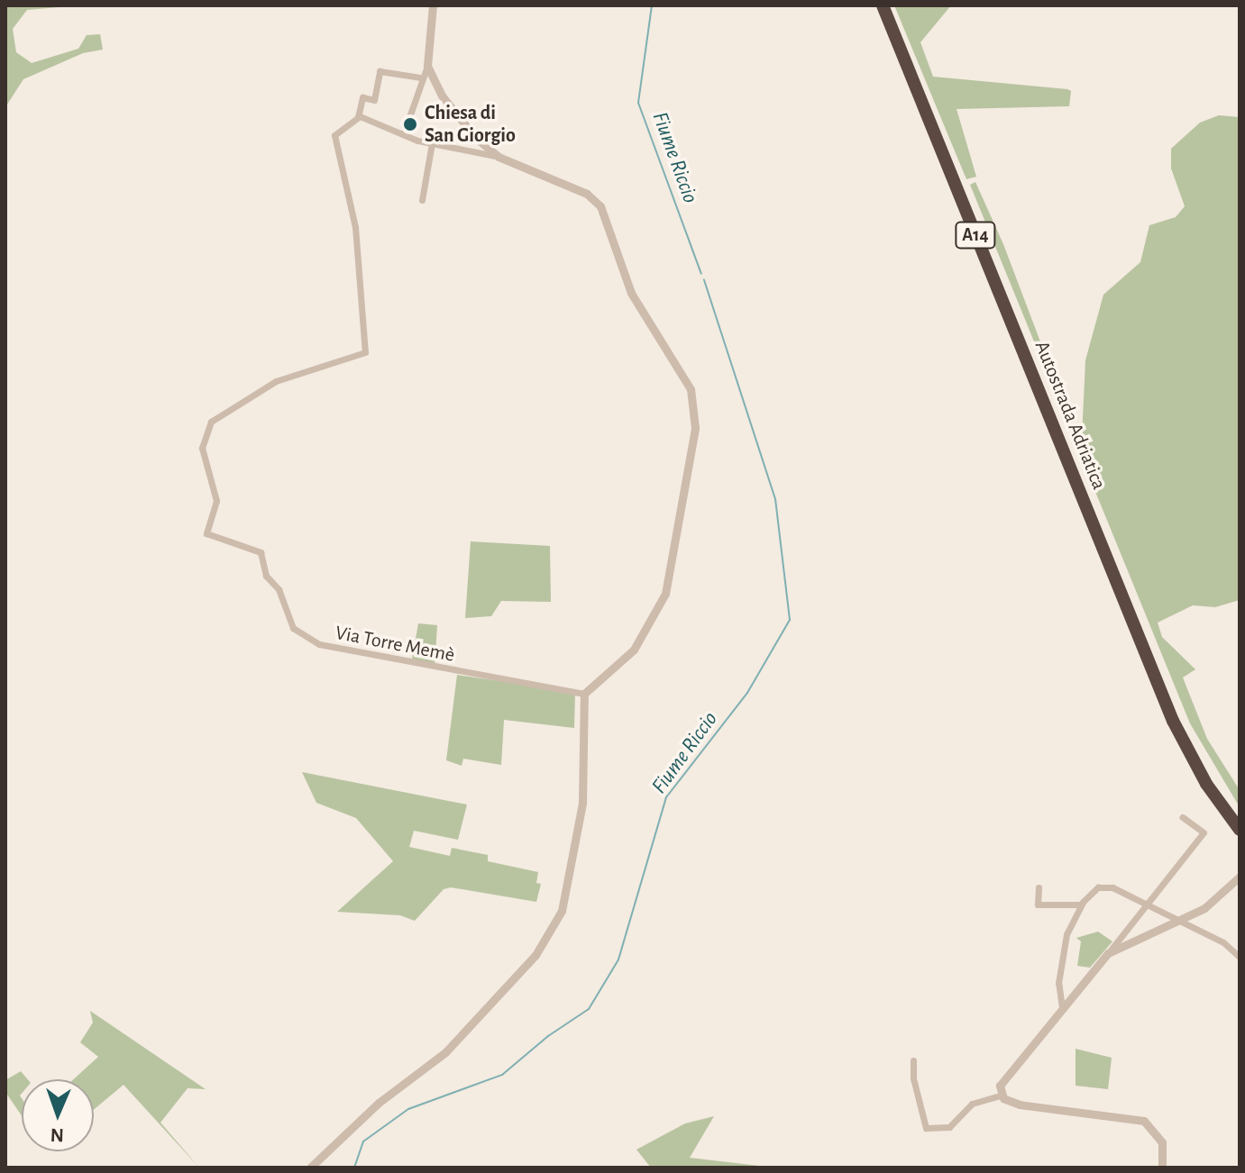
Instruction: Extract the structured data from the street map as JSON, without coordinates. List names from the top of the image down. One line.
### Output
{"streets":{"highway":["A14","Autostrada Adriatica"],"street":["Via Torre Memè"]},"water":["Fiume Riccio"],"places":["Chiesa di San Giorgio"],"north":"bottom"}
